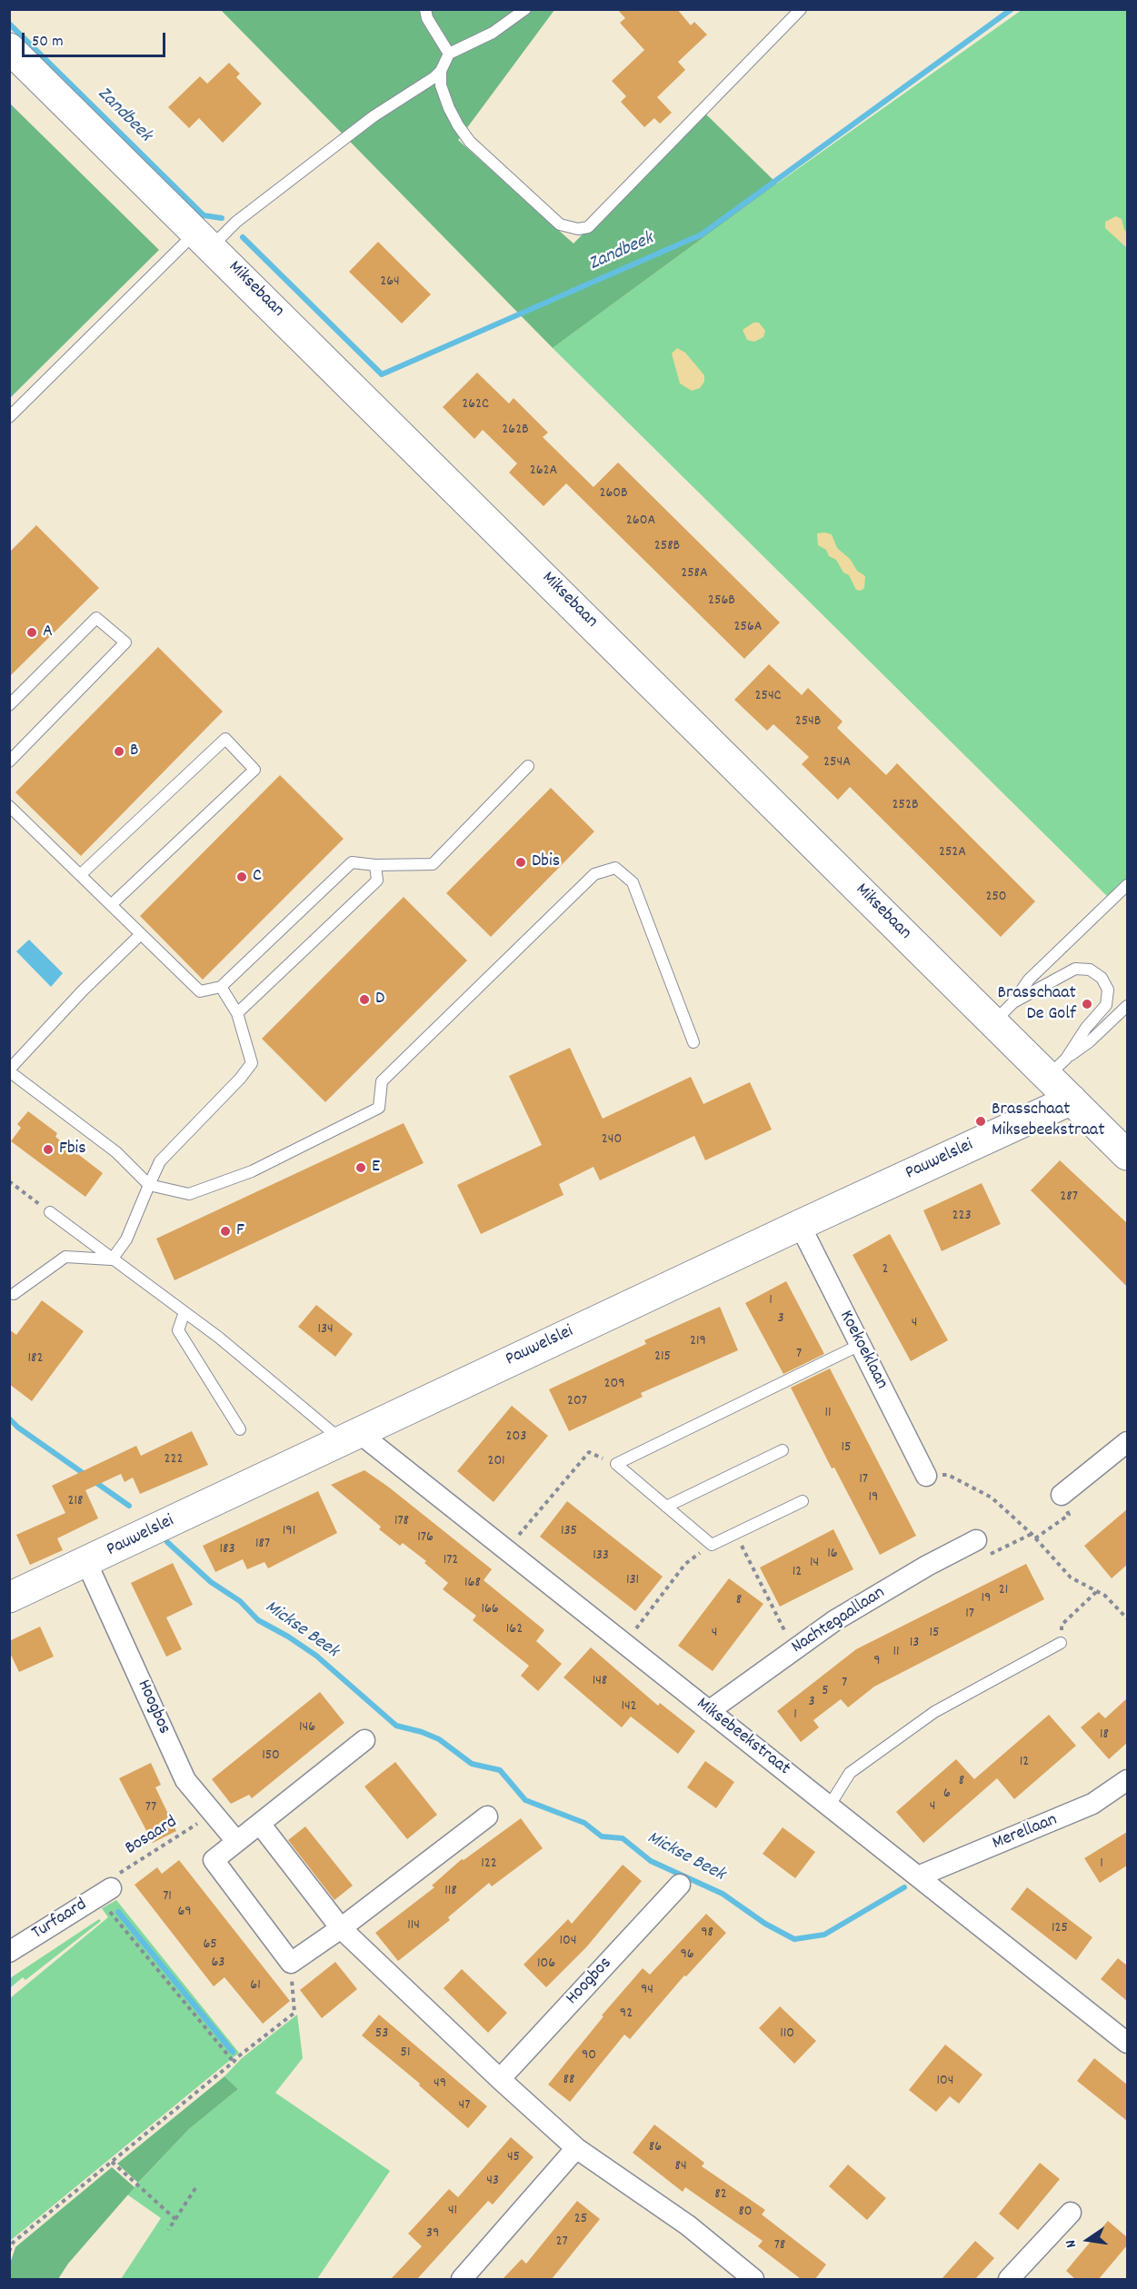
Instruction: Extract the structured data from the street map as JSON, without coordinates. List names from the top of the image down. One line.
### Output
{"streets":{"street":["Miksebaan","Pauwelslei","Koekoeklaan","Nachtegaallaan","Hoogbos","Miksebeekstraat","Merellaan","Turfaard"],"path":["Bosaard"]},"crossings":[["Miksebaan","Pauwelslei"],["Pauwelslei","Koekoeklaan"],["Pauwelslei","Hoogbos"],["Pauwelslei","Miksebeekstraat"],["Nachtegaallaan","Miksebeekstraat"],["Hoogbos","Bosaard"],["Miksebeekstraat","Merellaan"],["Bosaard","Turfaard"]],"water":["Zandbeek","Mickse Beek"],"places":["A","B","Dbis","C","D","Brasschaat De Golf","Brasschaat Miksebeekstraat","Fbis","E","F"],"house_numbers":["264","262C","262B","262A","260B","260A","258B","258A","256B","256A","254C","254B","254A","252B","252A","250","240","287","223","2","1","3","4","134","219","7","215","182","209","207","11","203","15","222","201","17","19","218","178","191","135","176","187","183","16","133","172","14","12","131","168","21","19","8","166","17","162","4","15","13","11","9","148","7","5","3","142","1","146","18","150","12","8","6","4","77","122","1","118","71","69","114","125","98","104","65","96","63","106","61","94","92","53","110","51","90","88","104","49","47","86","45","84","43","82","41","80","25","39","27","78"],"scale_bar":"50 m","north":"left"}
